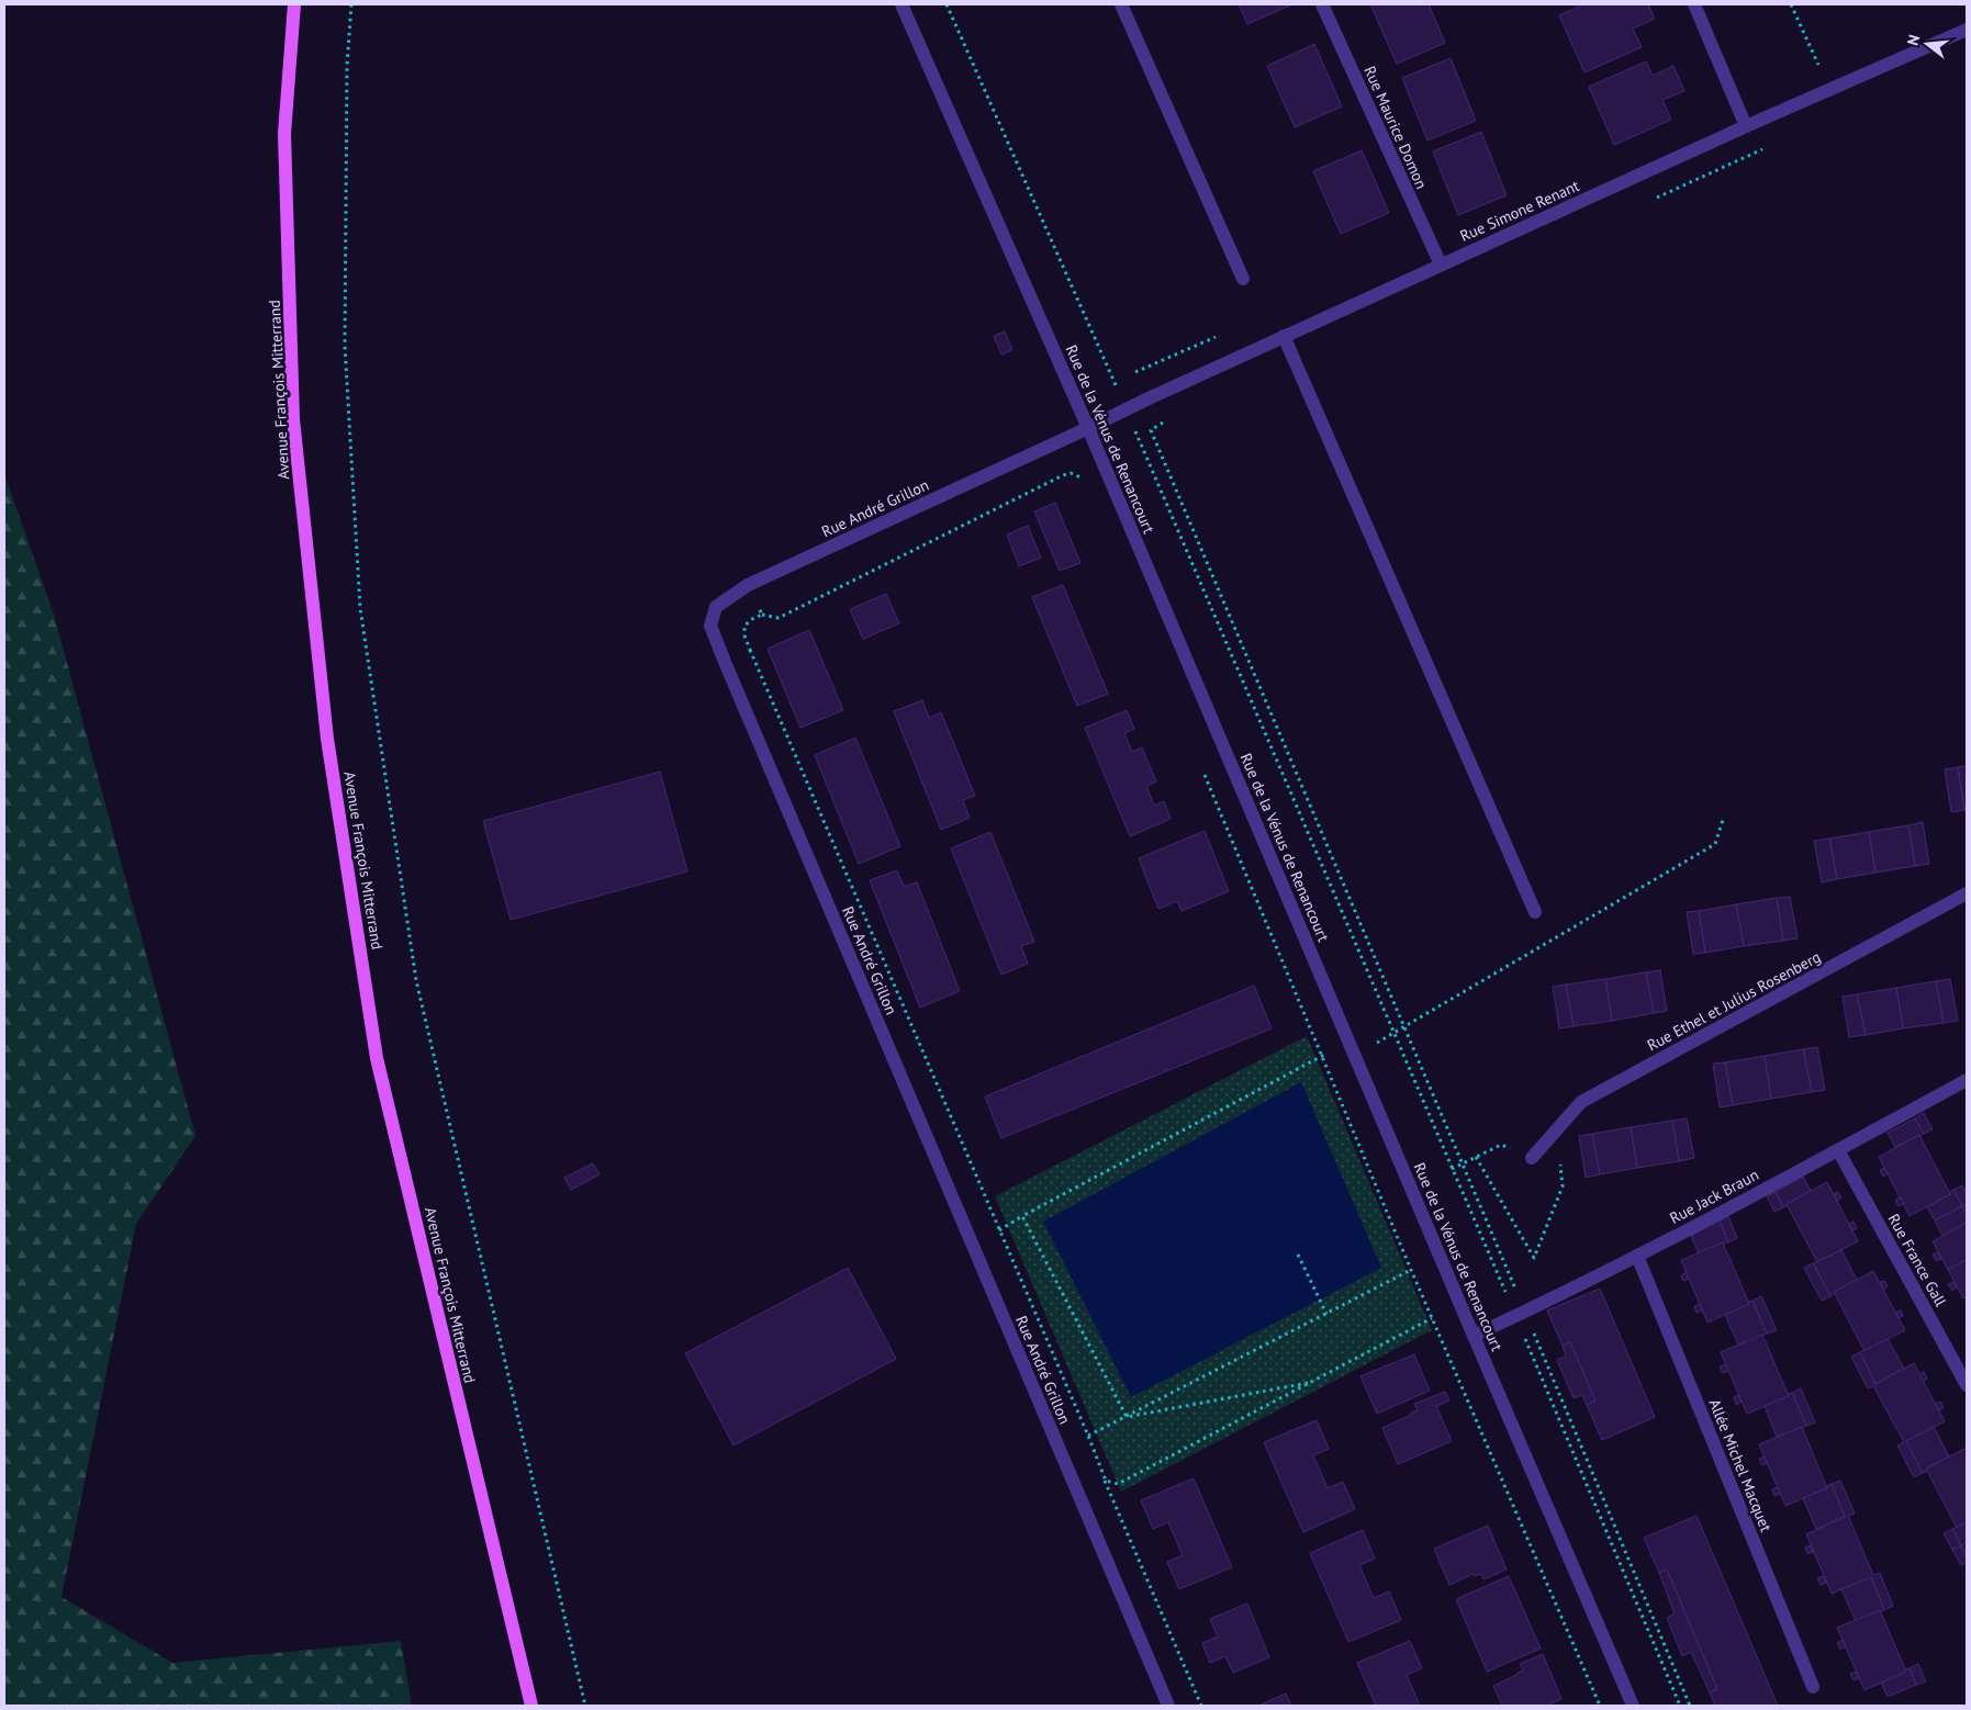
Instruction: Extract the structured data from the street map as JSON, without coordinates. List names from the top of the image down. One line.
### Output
{"streets":{"main road":["Avenue François Mitterrand"],"street":["Rue Maurice Domon","Rue Simone Renant","Rue de la Vénus de Renancourt","Rue André Grillon","Rue Ethel et Julius Rosenberg","Rue Jack Braun","Rue France Gall","Allée Michel Macquet"]},"crossings":[["Rue Maurice Domon","Rue Simone Renant"],["Rue Simone Renant","Rue de la Vénus de Renancourt"],["Rue Simone Renant","Rue André Grillon"],["Rue de la Vénus de Renancourt","Rue André Grillon"],["Rue de la Vénus de Renancourt","Rue Jack Braun"],["Rue Jack Braun","Rue France Gall"],["Rue Jack Braun","Allée Michel Macquet"]],"north":"left"}
